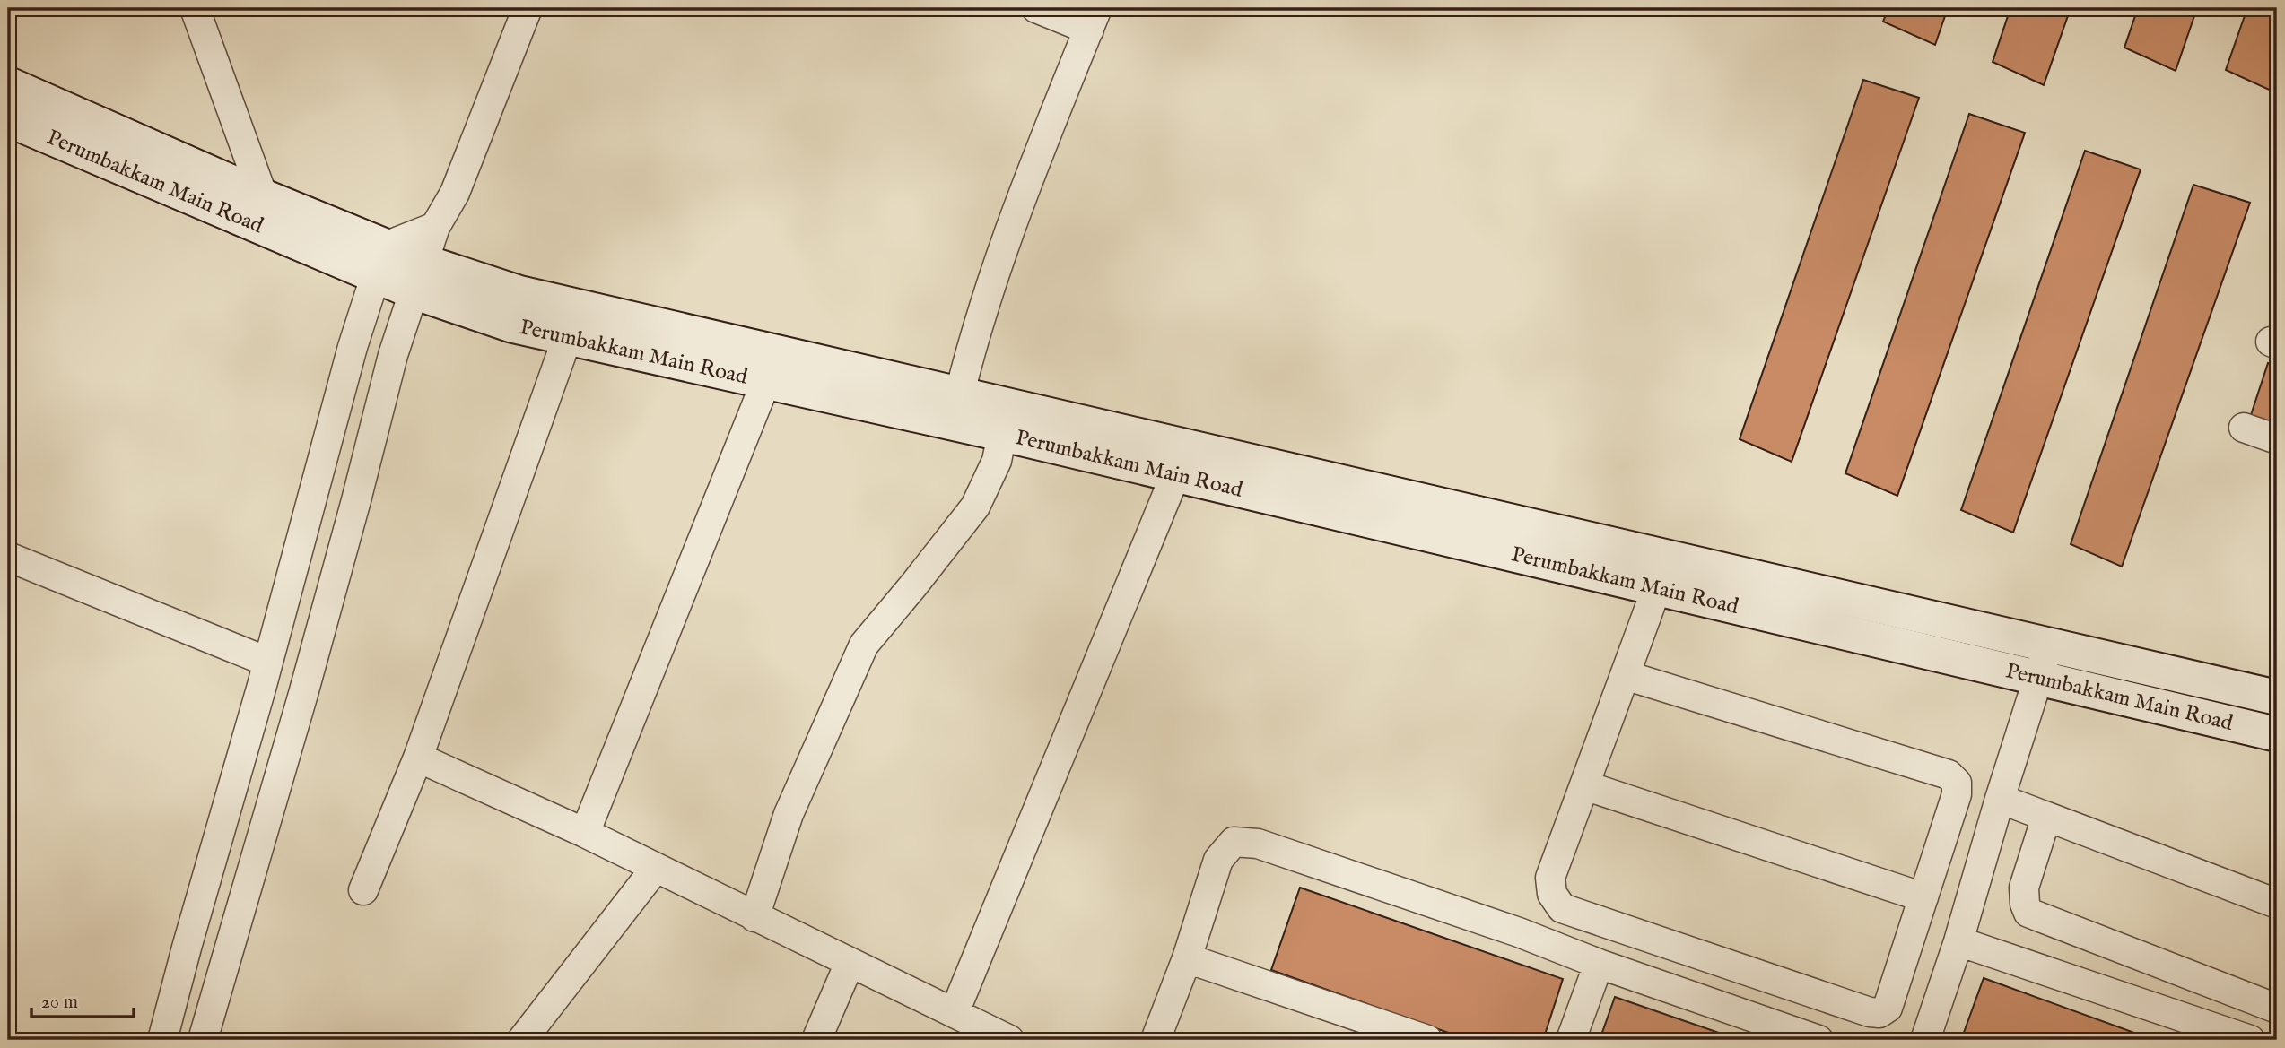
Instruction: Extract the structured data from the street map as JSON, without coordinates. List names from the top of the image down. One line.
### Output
{"streets":{"street":["Perumbakkam Main Road"]},"scale_bar":"20 m"}
